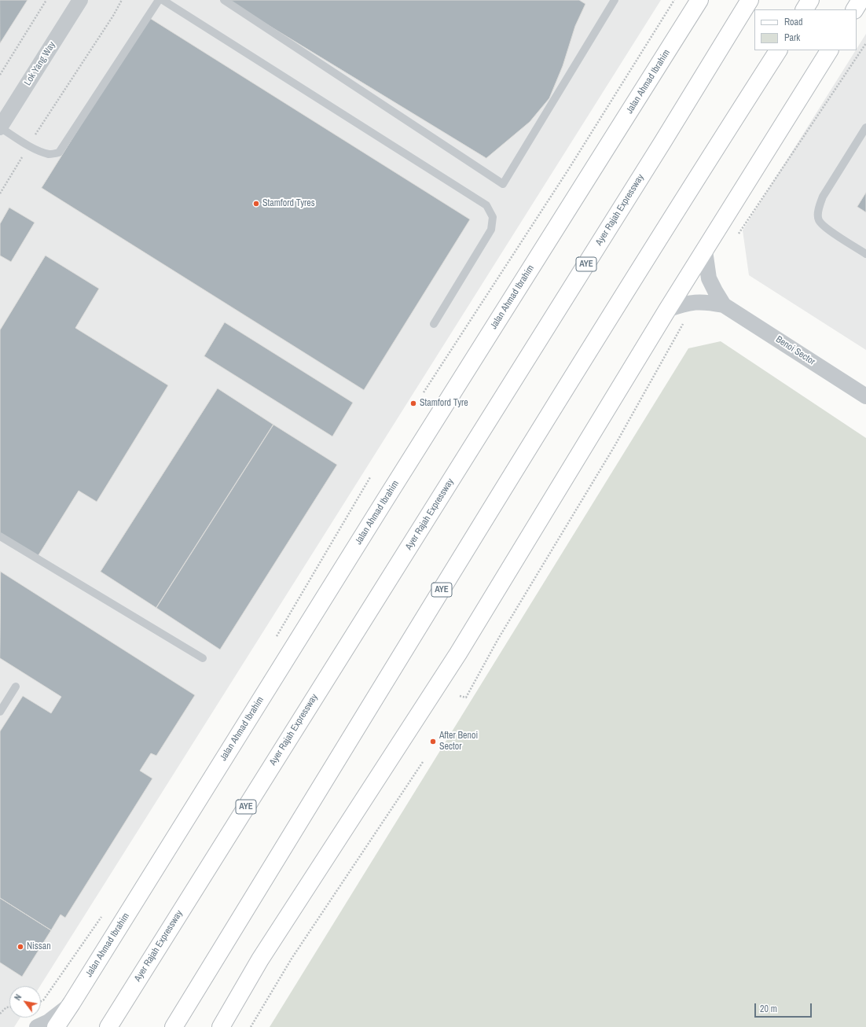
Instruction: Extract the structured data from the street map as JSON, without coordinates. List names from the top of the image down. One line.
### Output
{"streets":{"main road":["Jalan Ahmad Ibrahim","Ayer Rajah Expressway","AYE"],"street":["Lok Yang Way","Benoi Sector"]},"places":["Stamford Tyres","Stamford Tyre","After Benoi Sector","Nissan"],"legend":["Road","Park"],"scale_bar":"20 m","north":"top left"}
